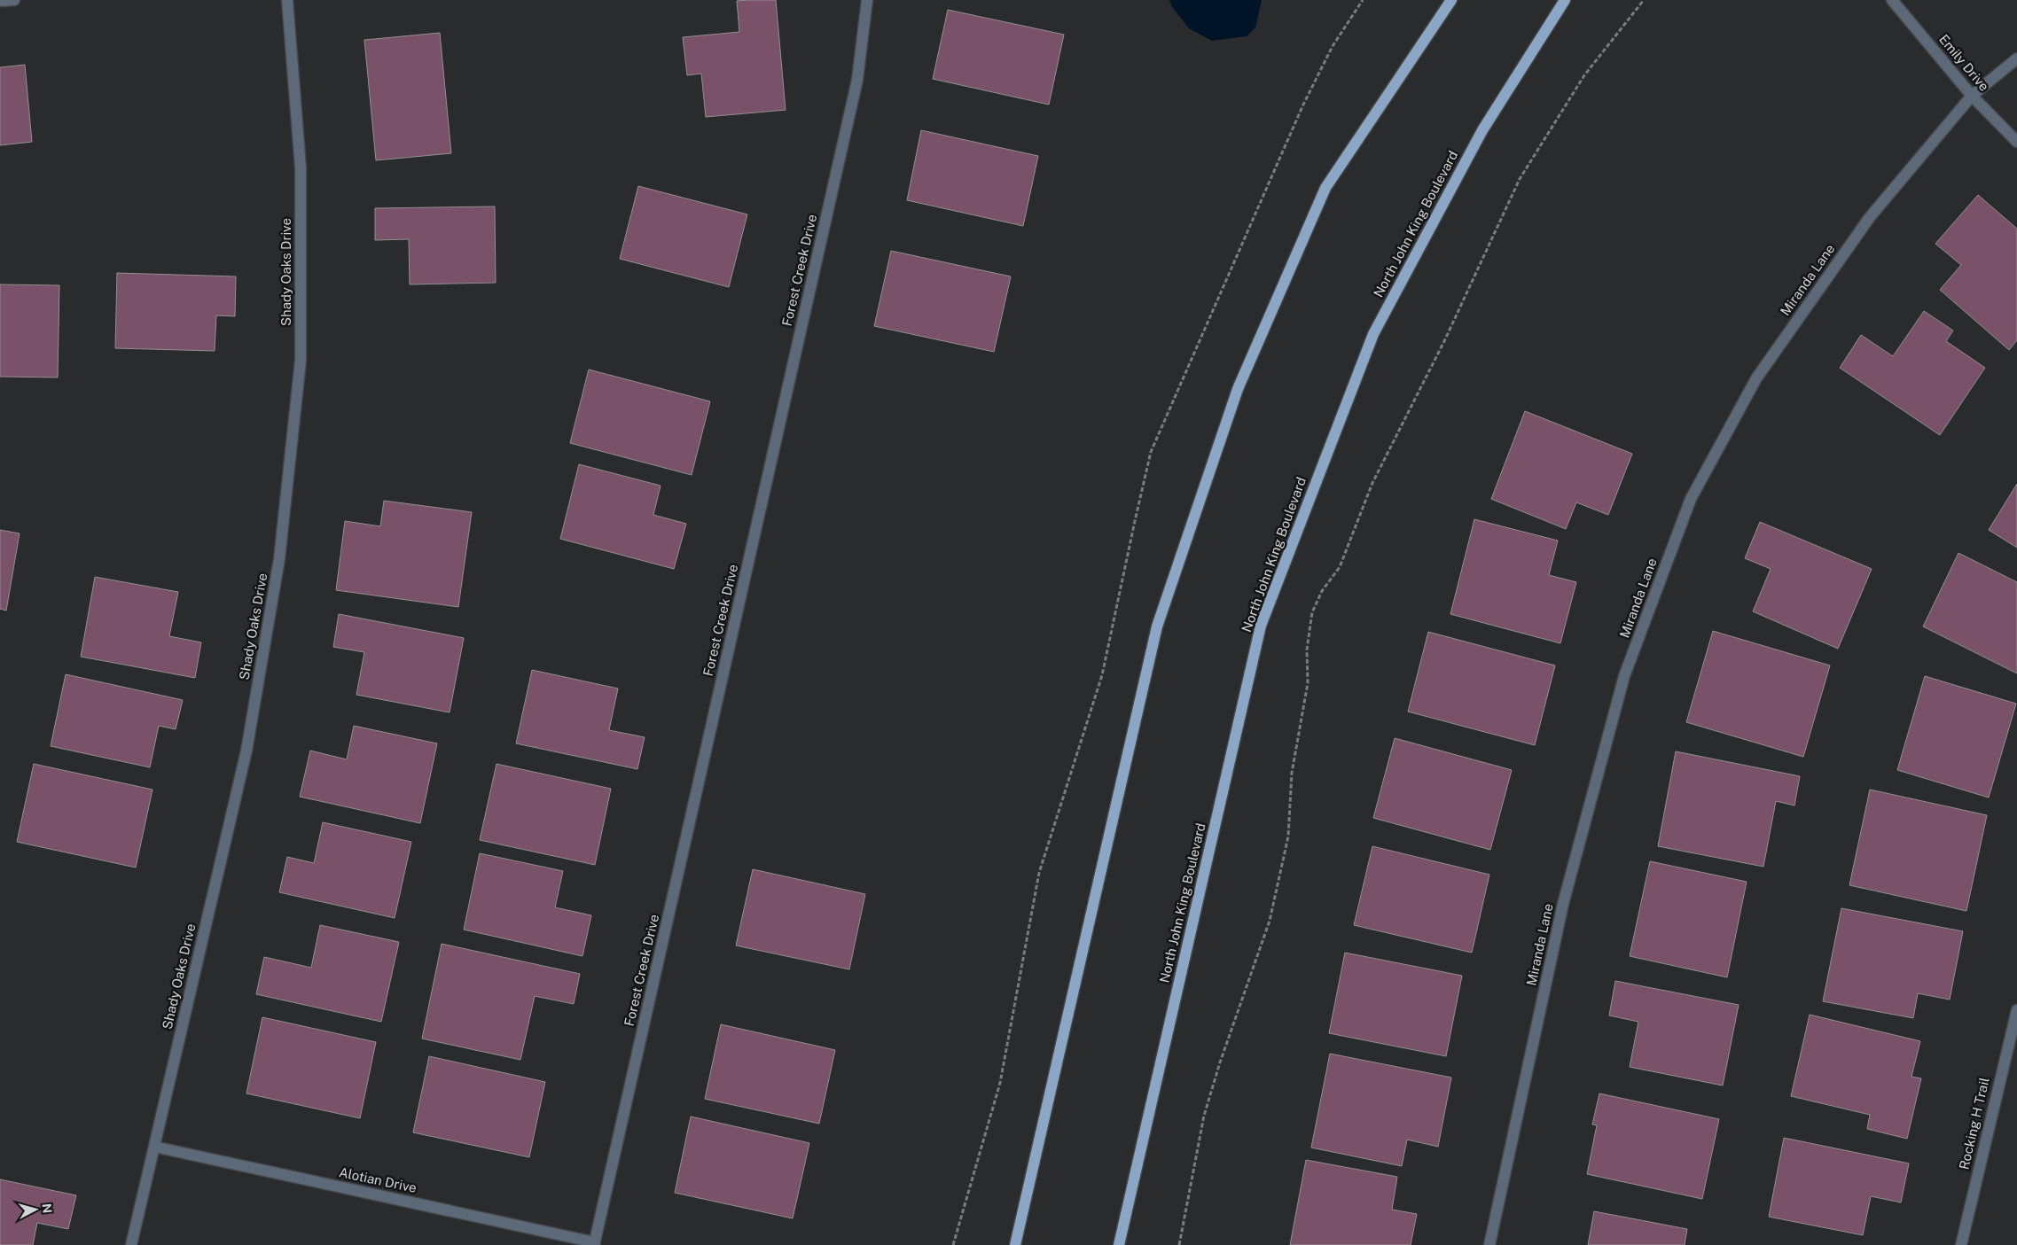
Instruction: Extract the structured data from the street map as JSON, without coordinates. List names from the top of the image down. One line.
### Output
{"streets":{"main road":["North John King Boulevard"],"street":["Emily Drive","Forest Creek Drive","Shady Oaks Drive","Miranda Lane","Rocking H Trail","Alotian Drive"]},"crossings":[["Emily Drive","Miranda Lane"],["Forest Creek Drive","Alotian Drive"],["Shady Oaks Drive","Alotian Drive"]],"north":"right"}
